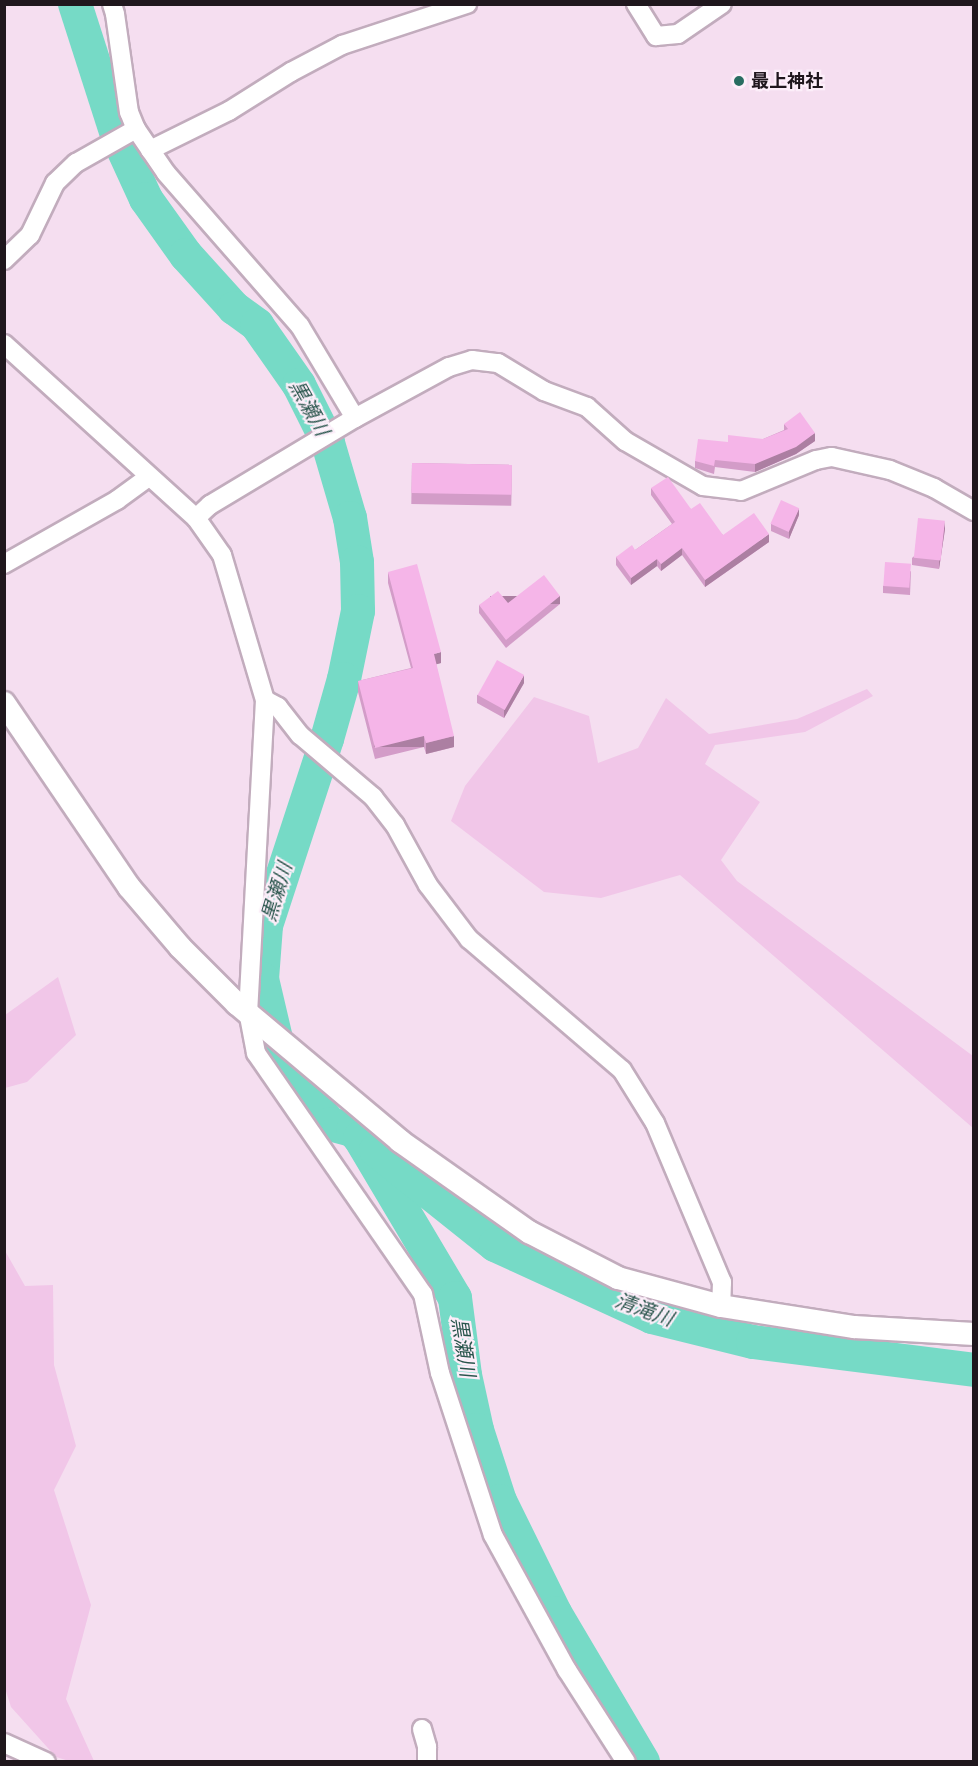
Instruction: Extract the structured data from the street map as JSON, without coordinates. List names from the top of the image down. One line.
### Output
{"water":["黒瀬川","清滝川"],"places":["最上神社"]}
